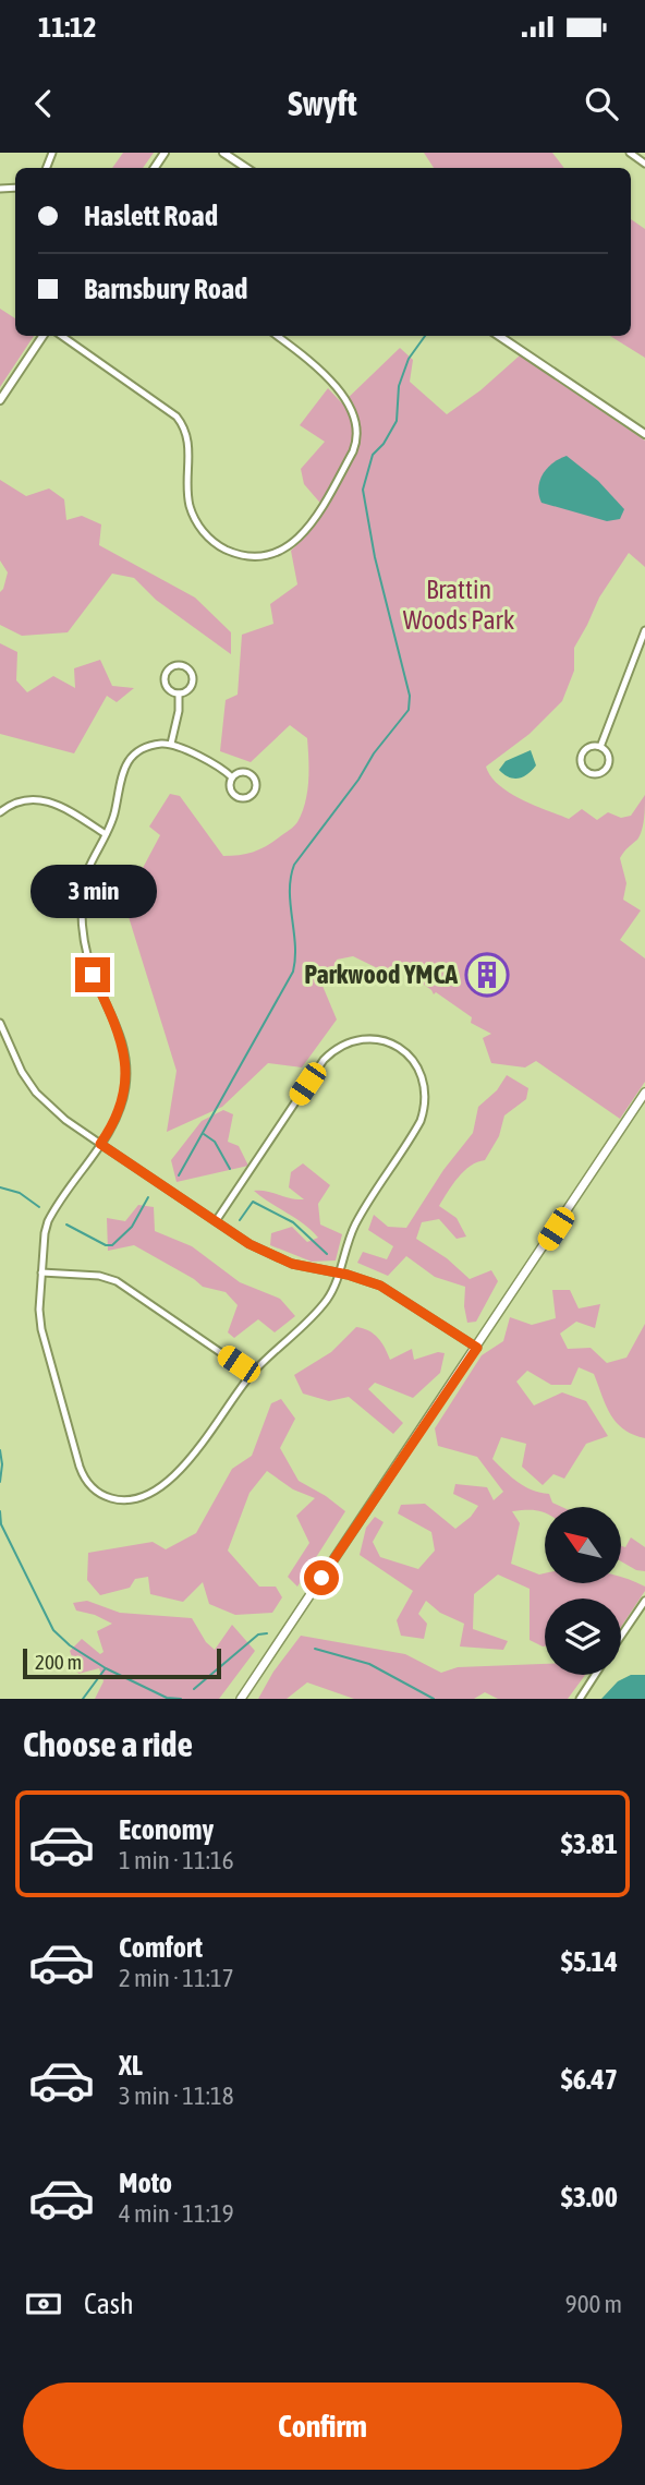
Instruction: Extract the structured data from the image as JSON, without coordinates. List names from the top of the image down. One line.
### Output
{"parks":["Brattin Woods Park"],"places":{"building":["Parkwood YMCA"]},"scale_bar":"200 m","north":"top left","page":{"status":"11:12","header":"Swyft","banner":["Haslett Road","Barnsbury Road"],"bubble":"3 min","scale":"200 m","heading":"Choose a ride","list":[{"name":"Economy","note":"1 min · 11:16","value":"$3.81"},{"name":"Comfort","note":"2 min · 11:17","value":"$5.14"},{"name":"XL","note":"3 min · 11:18","value":"$6.47"},{"name":"Moto","note":"4 min · 11:19","value":"$3.00"}],"pay":["Cash","900 m"],"buttons":"Confirm"}}
